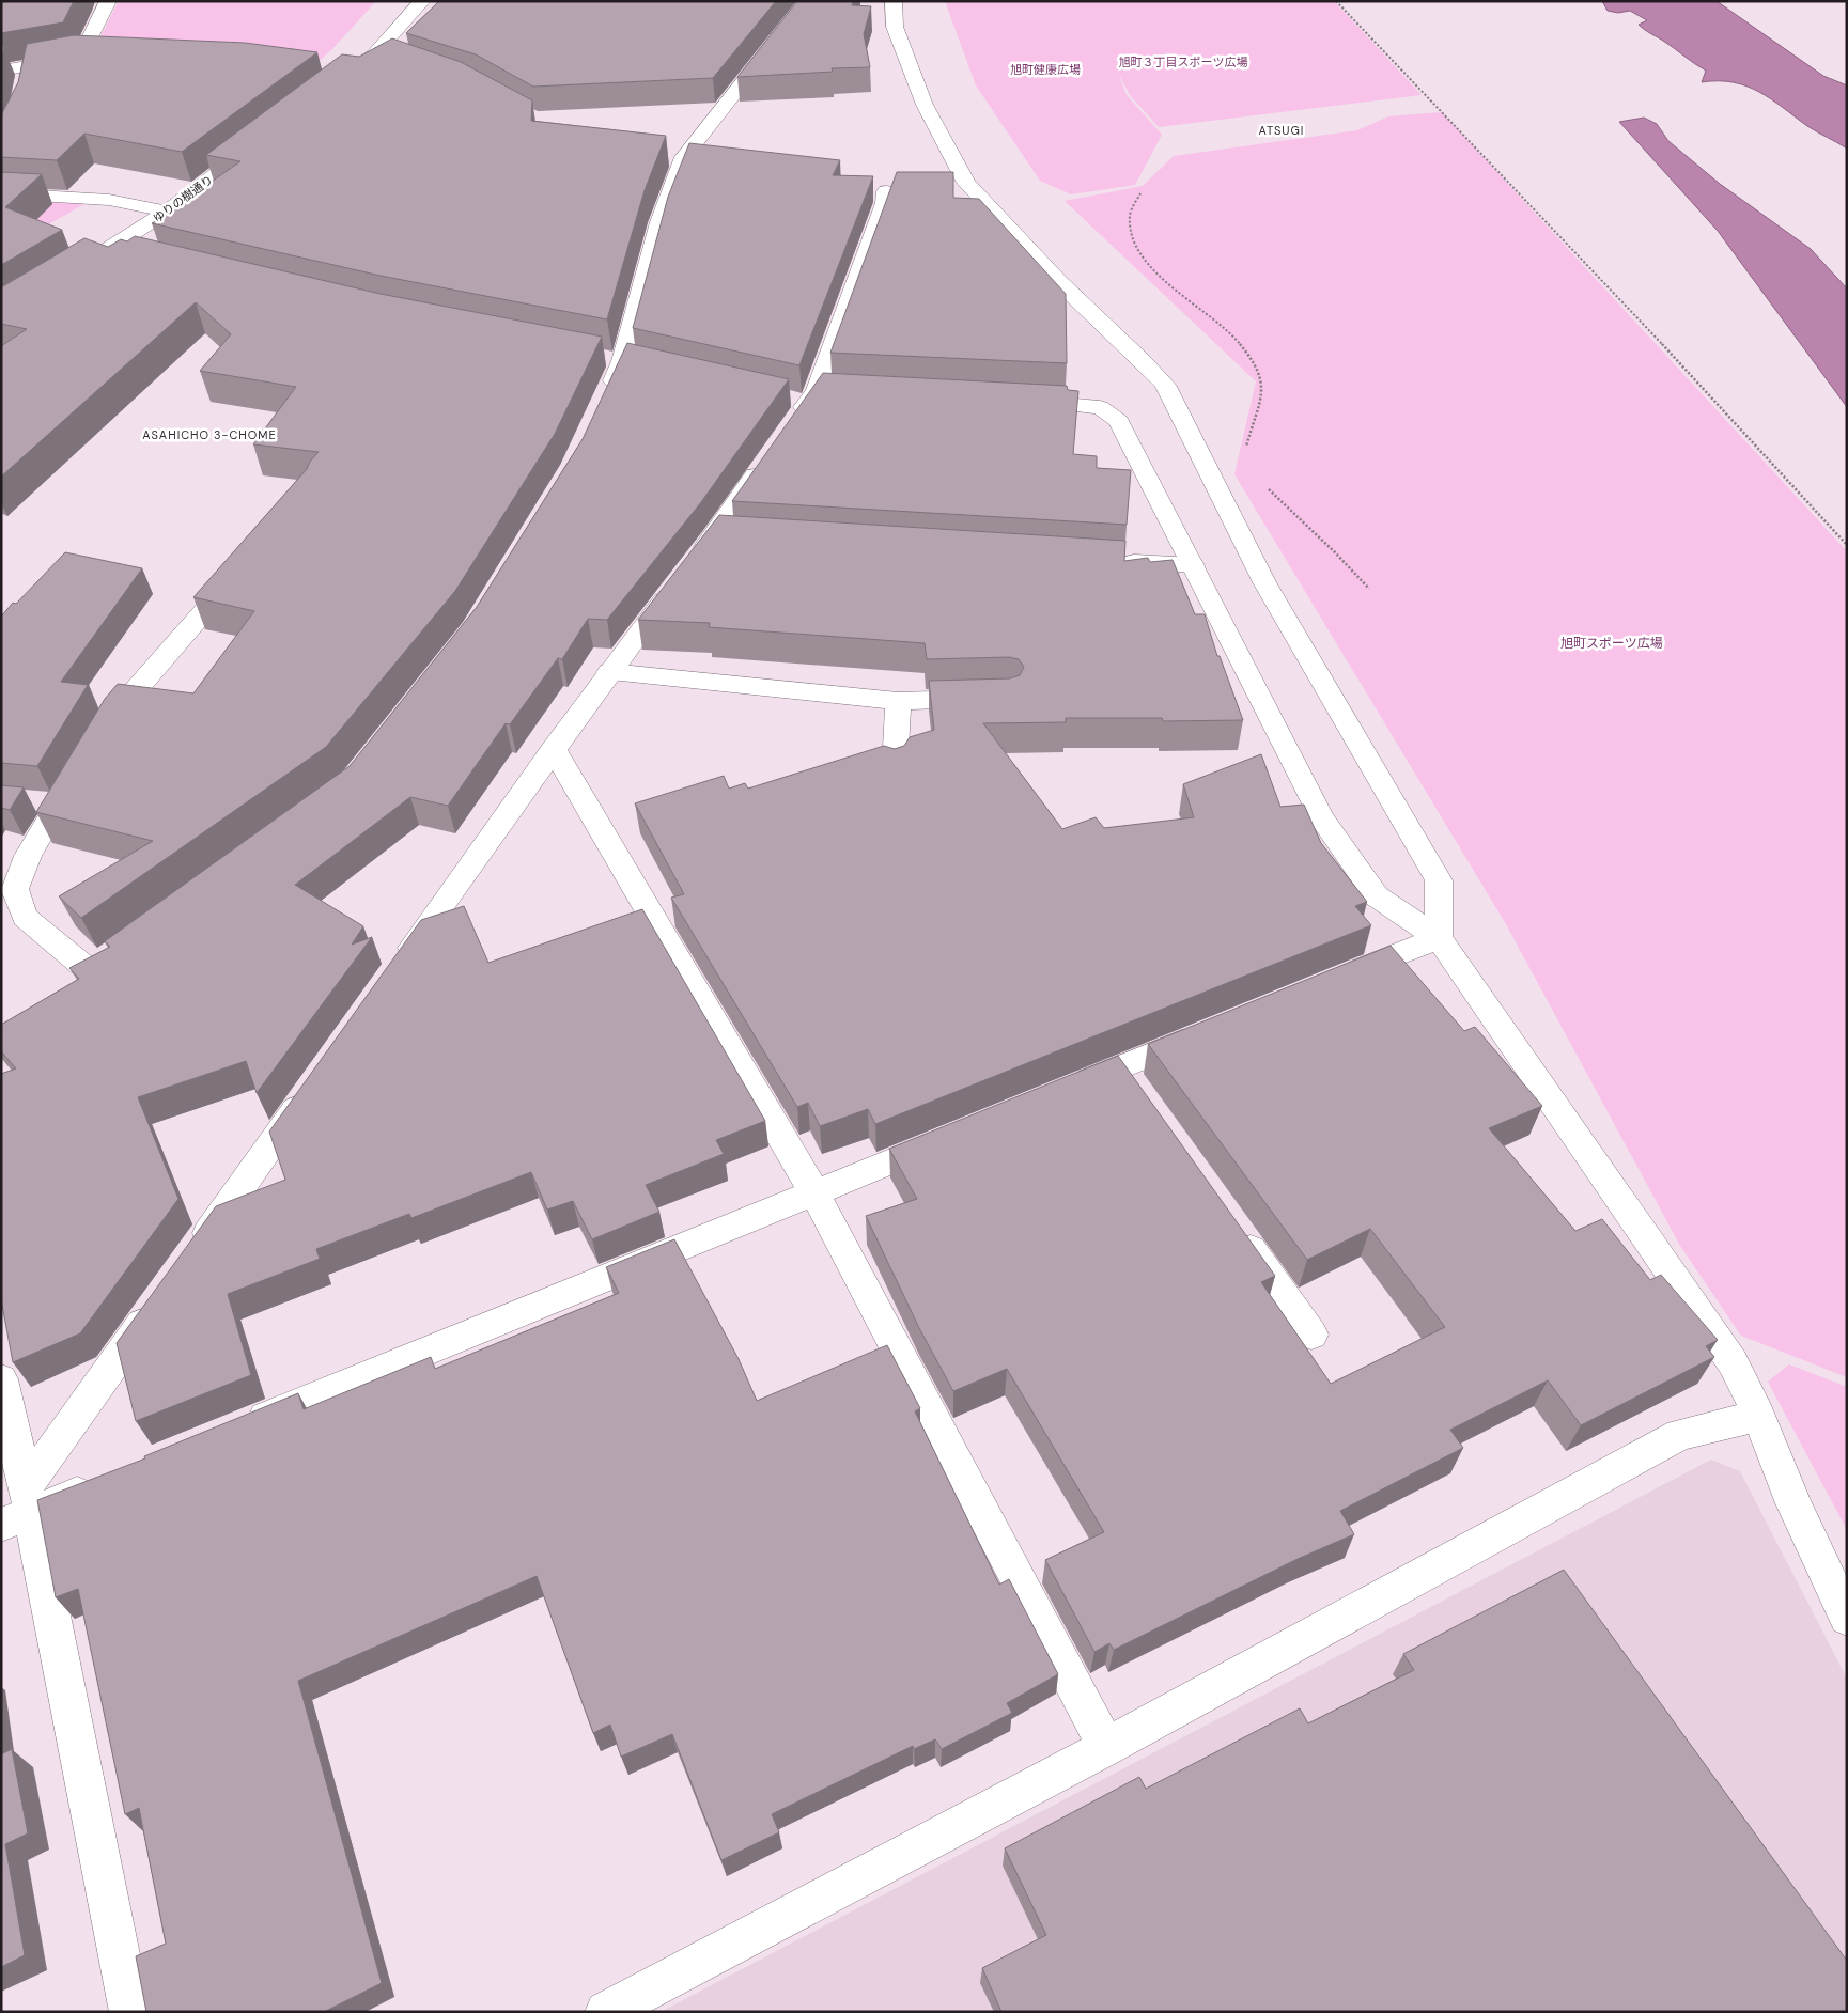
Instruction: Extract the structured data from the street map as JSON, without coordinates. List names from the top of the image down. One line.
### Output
{"streets":{"street":["ゆりの樹通り"]},"districts":["ATSUGI","ASAHICHO 3-CHOME"],"parks":["旭町３丁目スポーツ広場","旭町健康広場","旭町スポーツ広場"]}
